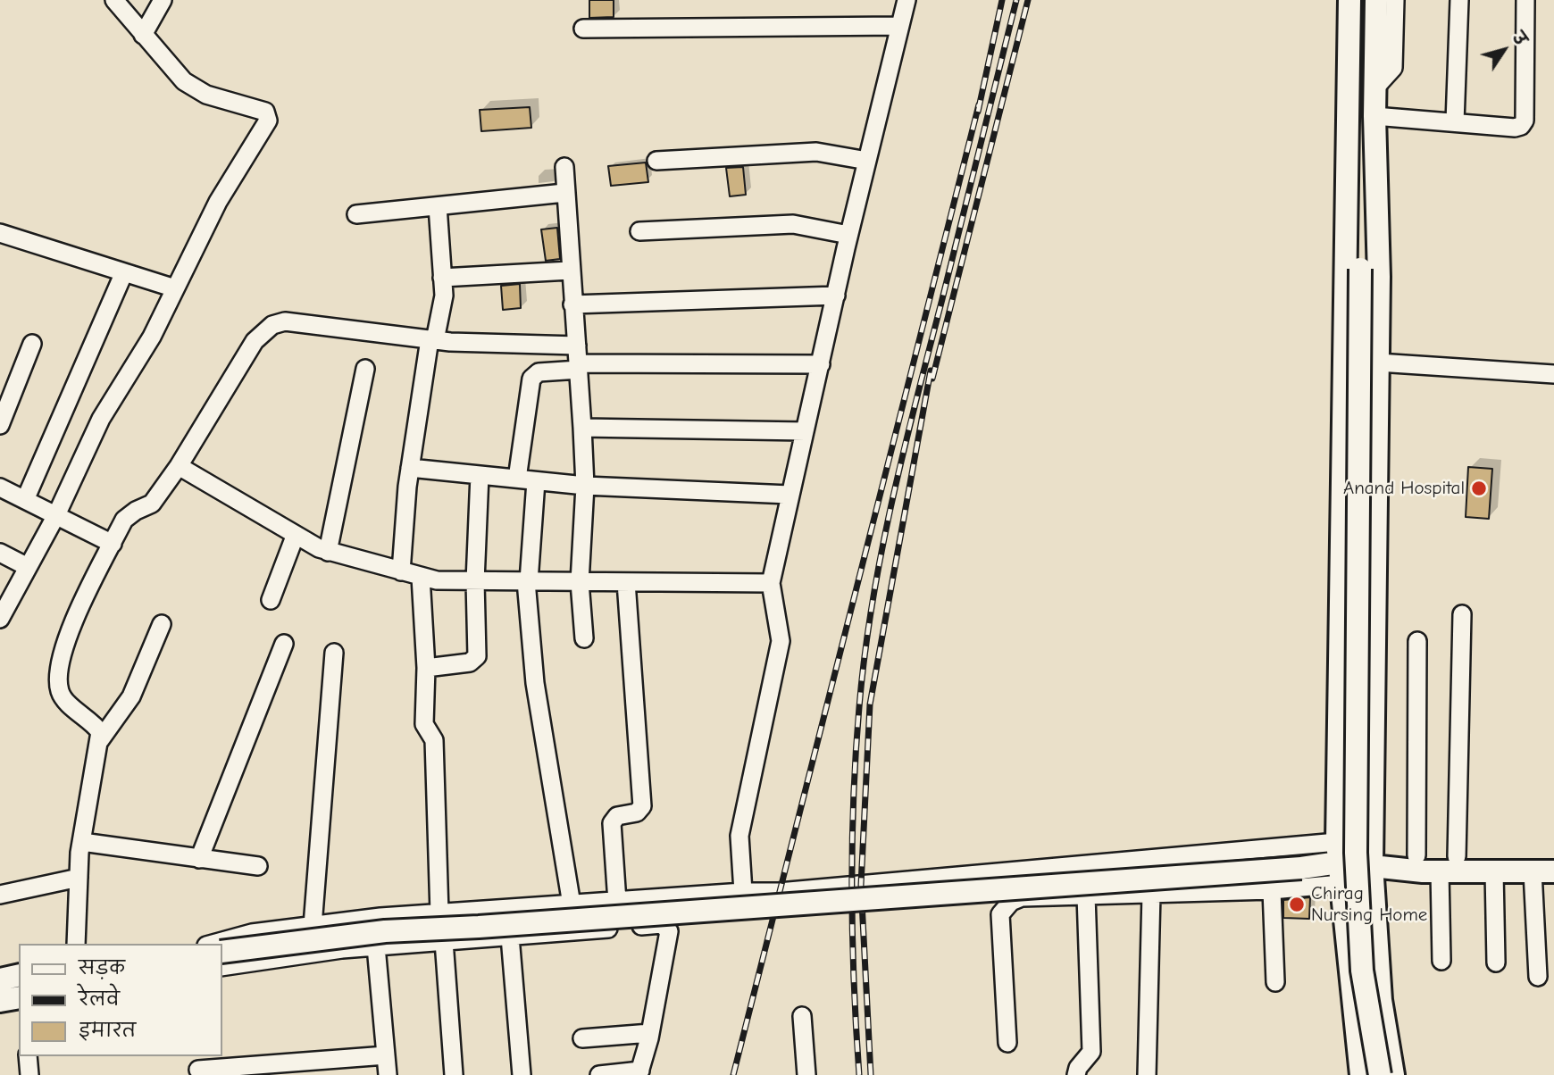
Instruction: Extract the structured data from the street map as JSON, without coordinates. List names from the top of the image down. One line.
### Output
{"places":["Anand Hospital","Chirag Nursing Home"],"legend":["सड़क","रेलवे","इमारत"],"north":"top right"}
